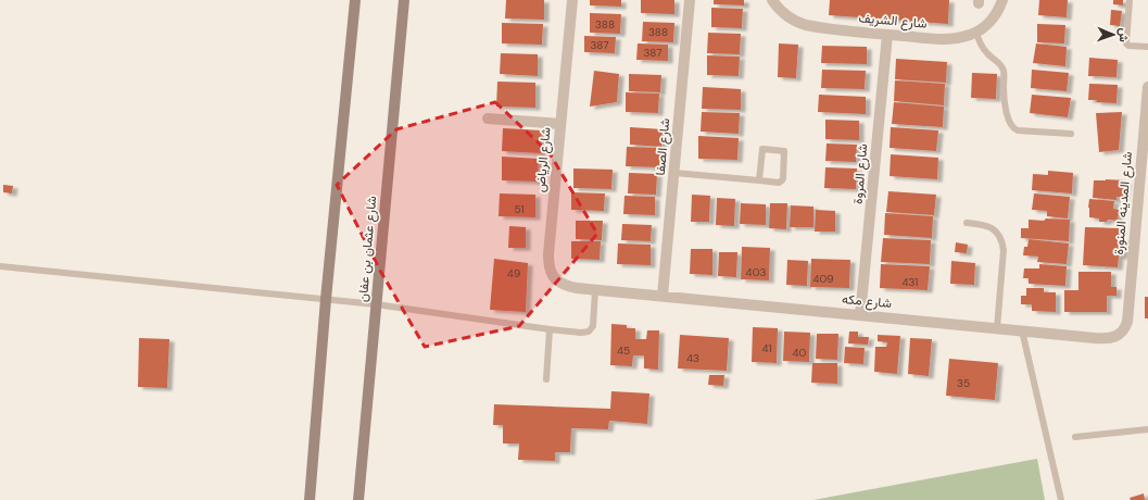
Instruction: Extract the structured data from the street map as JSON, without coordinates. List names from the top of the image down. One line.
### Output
{"streets":{"main road":["شارع عثمان بن عفان"],"street":["شارع الشريف","شارع الصفا","شارع الرياض","شارع المروة","شارع المدينه المنورة","شارع مكه"]},"crossings":[["شارع الشريف","شارع المروة"],["شارع الصفا","شارع مكه"],["شارع الرياض","شارع مكه"],["شارع المروة","شارع مكه"],["شارع المدينه المنورة","شارع مكه"]],"house_numbers":["388","388","387","387","51","403","49","409","431","41","45","40","43","35"],"north":"right"}
